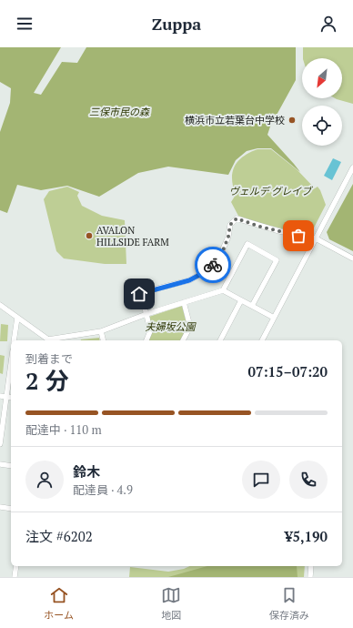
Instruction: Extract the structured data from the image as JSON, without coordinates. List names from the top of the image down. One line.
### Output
{"parks":["三保市民の森","ヴェルデ グレイブ","夫婦坂公園"],"places":["横浜市立若葉台中学校","AVALON HILLSIDE FARM"],"north":"bottom left","page":{"header":"Zuppa","heading":["2 分","到着まで","07:15–07:20"],"panel":["鈴木","配達員 · 4.9","注文 #6202","¥5,190"],"bar":"配達中 · 110 m","tabs":["ホーム","地図","保存済み"]}}
